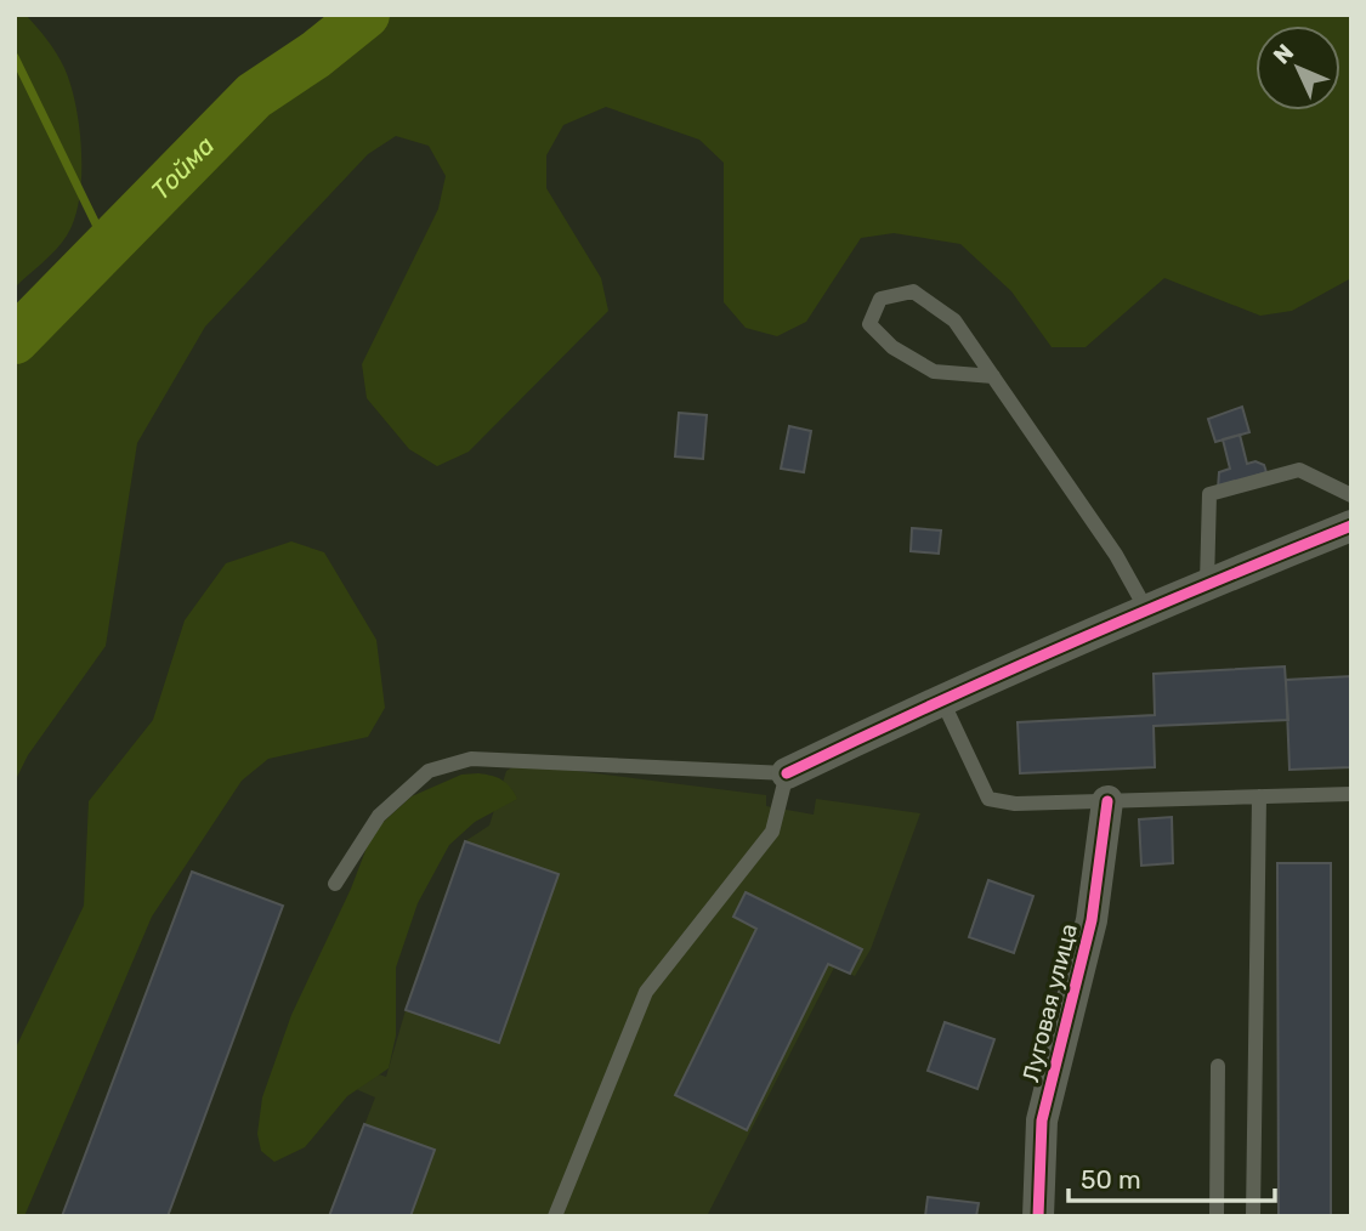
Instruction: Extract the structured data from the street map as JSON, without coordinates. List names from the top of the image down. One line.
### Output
{"streets":{"street":["Луговая улица"]},"water":["Тойма"],"scale_bar":"50 m","north":"top left"}
